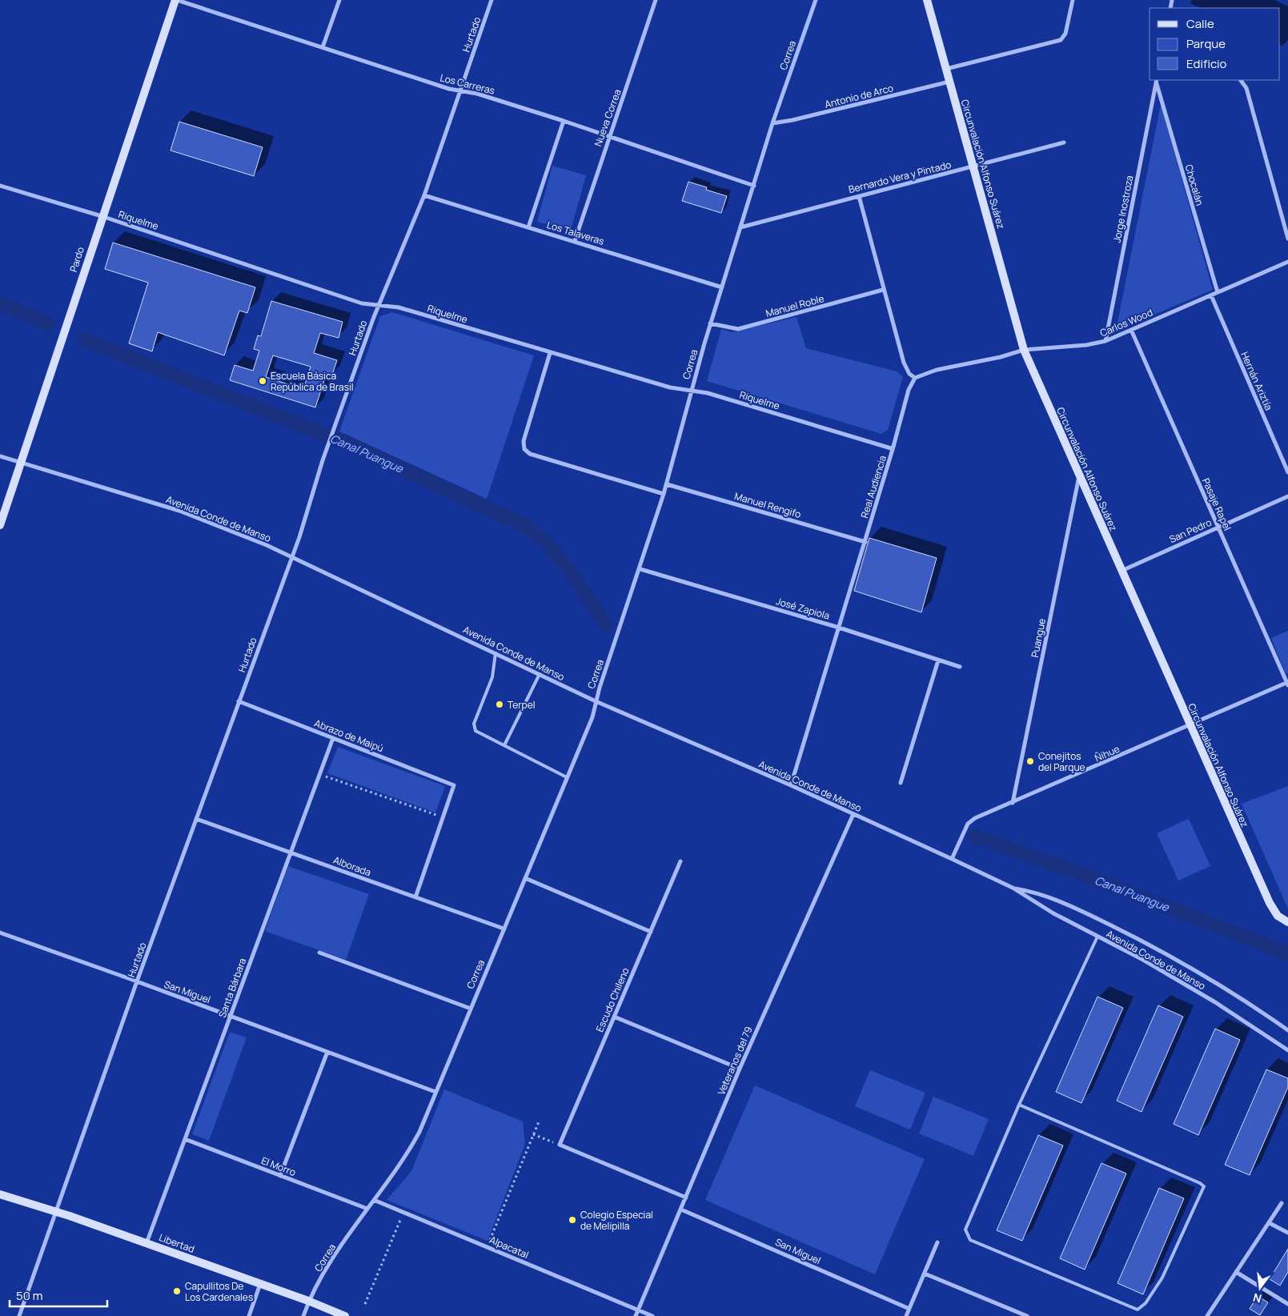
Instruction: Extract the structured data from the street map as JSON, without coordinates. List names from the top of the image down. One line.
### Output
{"streets":{"street":["Hurtado","Correa","Los Carreras","Antonio de Arco","Nueva Correa","Circunvalación Alfonso Suárez","Bernardo Vera y Pintado","Chocalán","Jorge Inostroza","Riquelme","Los Talaveras","Pardo","Manuel Roble","Carlos Wood","Hernán Ariztía","Real Audiencia","Pasaje Rapel","Manuel Rengifo","Avenida Conde de Manso","San Pedro","José Zapiola","Puangue","Abrazo de Maipú","Ñihue","Alborada","Santa Bárbara","San Miguel","Escudo Chileno","Veteranos del 79","El Morro","Libertad","Alpacatal"]},"crossings":[["Hurtado","Los Carreras"],["Hurtado","Riquelme"],["Hurtado","Los Talaveras"],["Hurtado","Avenida Conde de Manso"],["Hurtado","Abrazo de Maipú"],["Hurtado","Alborada"],["Hurtado","San Miguel"],["Hurtado","Libertad"],["Correa","Los Carreras"],["Correa","Antonio de Arco"],["Correa","Bernardo Vera y Pintado"],["Correa","Riquelme"],["Correa","Los Talaveras"],["Correa","Manuel Roble"],["Correa","Manuel Rengifo"],["Correa","Avenida Conde de Manso"],["Correa","José Zapiola"],["Correa","Alborada"],["Correa","San Miguel"],["Correa","El Morro"],["Correa","Libertad"],["Correa","Alpacatal"],["Los Carreras","Nueva Correa"],["Los Carreras","Pardo"],["Antonio de Arco","Circunvalación Alfonso Suárez"],["Nueva Correa","Los Talaveras"],["Circunvalación Alfonso Suárez","Bernardo Vera y Pintado"],["Circunvalación Alfonso Suárez","Carlos Wood"],["Circunvalación Alfonso Suárez","San Pedro"],["Circunvalación Alfonso Suárez","Puangue"],["Circunvalación Alfonso Suárez","Ñihue"],["Chocalán","Jorge Inostroza"],["Chocalán","Carlos Wood"],["Jorge Inostroza","Carlos Wood"],["Riquelme","Pardo"],["Riquelme","Real Audiencia"],["Pardo","Avenida Conde de Manso"],["Carlos Wood","Hernán Ariztía"],["Carlos Wood","Real Audiencia"],["Carlos Wood","Pasaje Rapel"],["Real Audiencia","Manuel Rengifo"],["Real Audiencia","Avenida Conde de Manso"],["Real Audiencia","José Zapiola"],["Pasaje Rapel","San Pedro"],["Pasaje Rapel","Ñihue"],["Avenida Conde de Manso","Ñihue"],["Avenida Conde de Manso","Veteranos del 79"],["Puangue","Ñihue"],["Abrazo de Maipú","Santa Bárbara"],["Alborada","Santa Bárbara"],["Santa Bárbara","San Miguel"],["Santa Bárbara","El Morro"],["Santa Bárbara","Libertad"],["San Miguel","Veteranos del 79"],["Veteranos del 79","Alpacatal"]],"water":["Canal Puangue"],"places":["Escuela Básica República de Brasil","Terpel","Conejitos del Parque","Colegio Especial de Melipilla","Capullitos De Los Cardenales"],"legend":["Calle","Parque","Edificio"],"scale_bar":"50 m","north":"bottom"}
